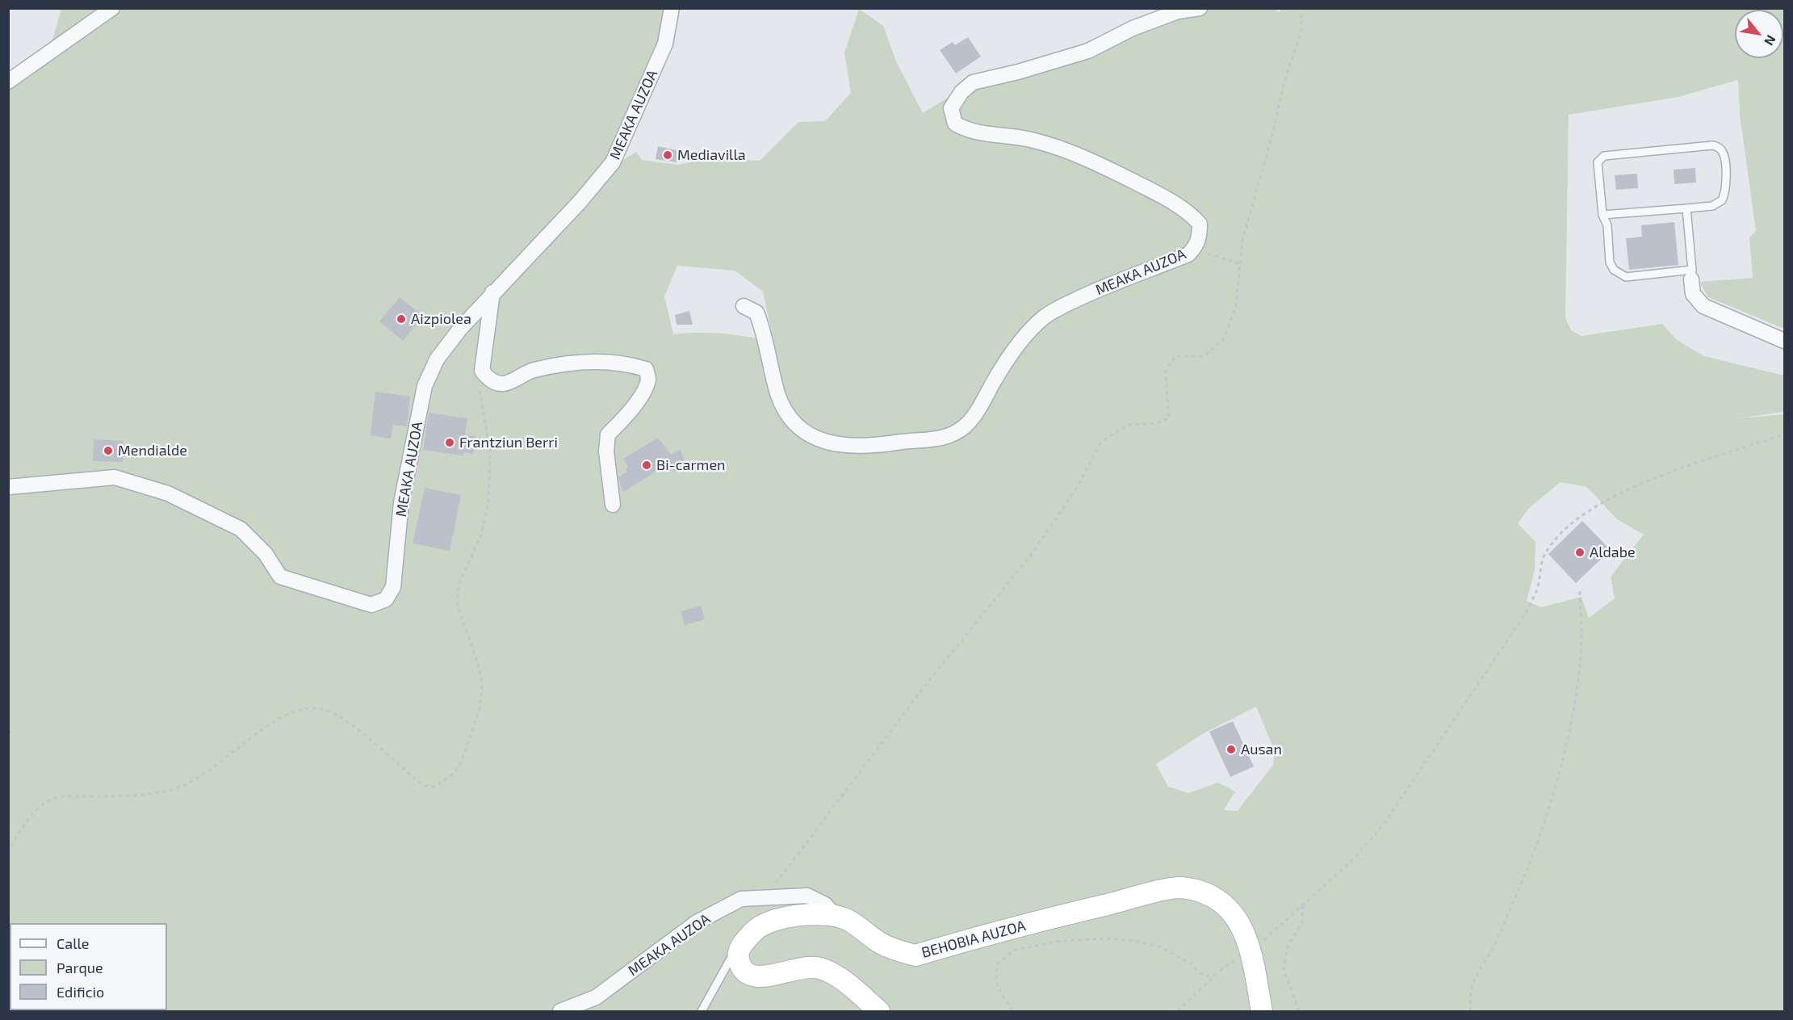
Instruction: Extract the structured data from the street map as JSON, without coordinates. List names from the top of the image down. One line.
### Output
{"streets":{"street":["MEAKA AUZOA","BEHOBIA AUZOA"]},"crossings":[["MEAKA AUZOA","BEHOBIA AUZOA"]],"places":["Mediavilla","Aizpiolea","Frantziun Berri","Mendialde","Bi-carmen","Aldabe","Ausan"],"legend":["Calle","Parque","Edificio"],"north":"bottom right"}
